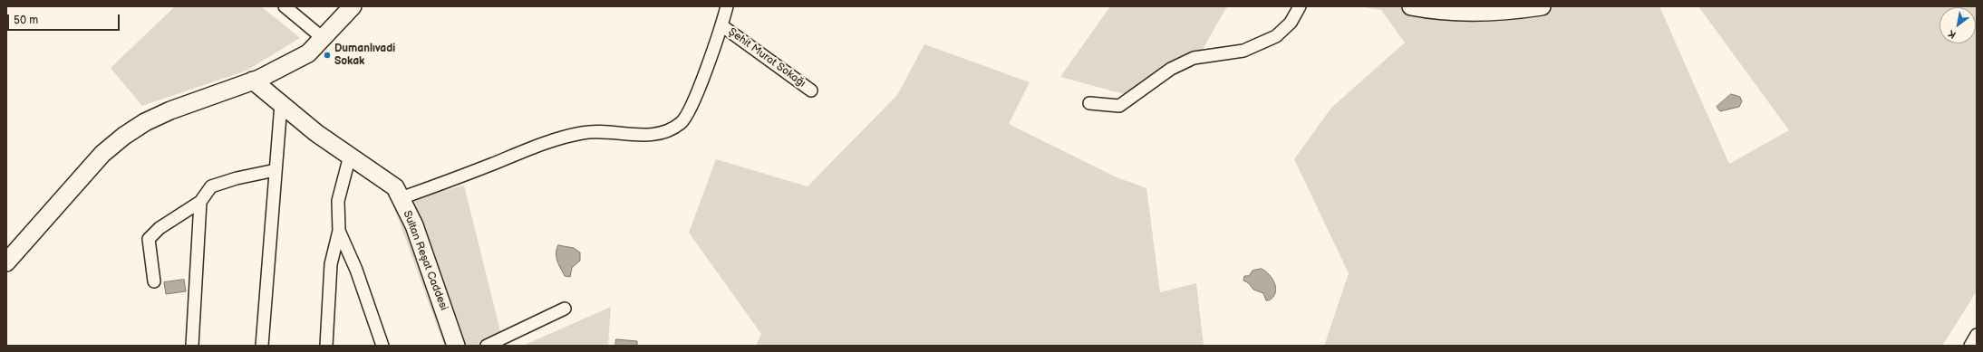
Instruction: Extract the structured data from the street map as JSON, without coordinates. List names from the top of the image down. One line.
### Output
{"streets":{"street":["Şehit Murat Sokağı","Sultan Reşat Caddesi"]},"places":["Dumanlıvadi Sokak"],"scale_bar":"50 m","north":"bottom left"}
